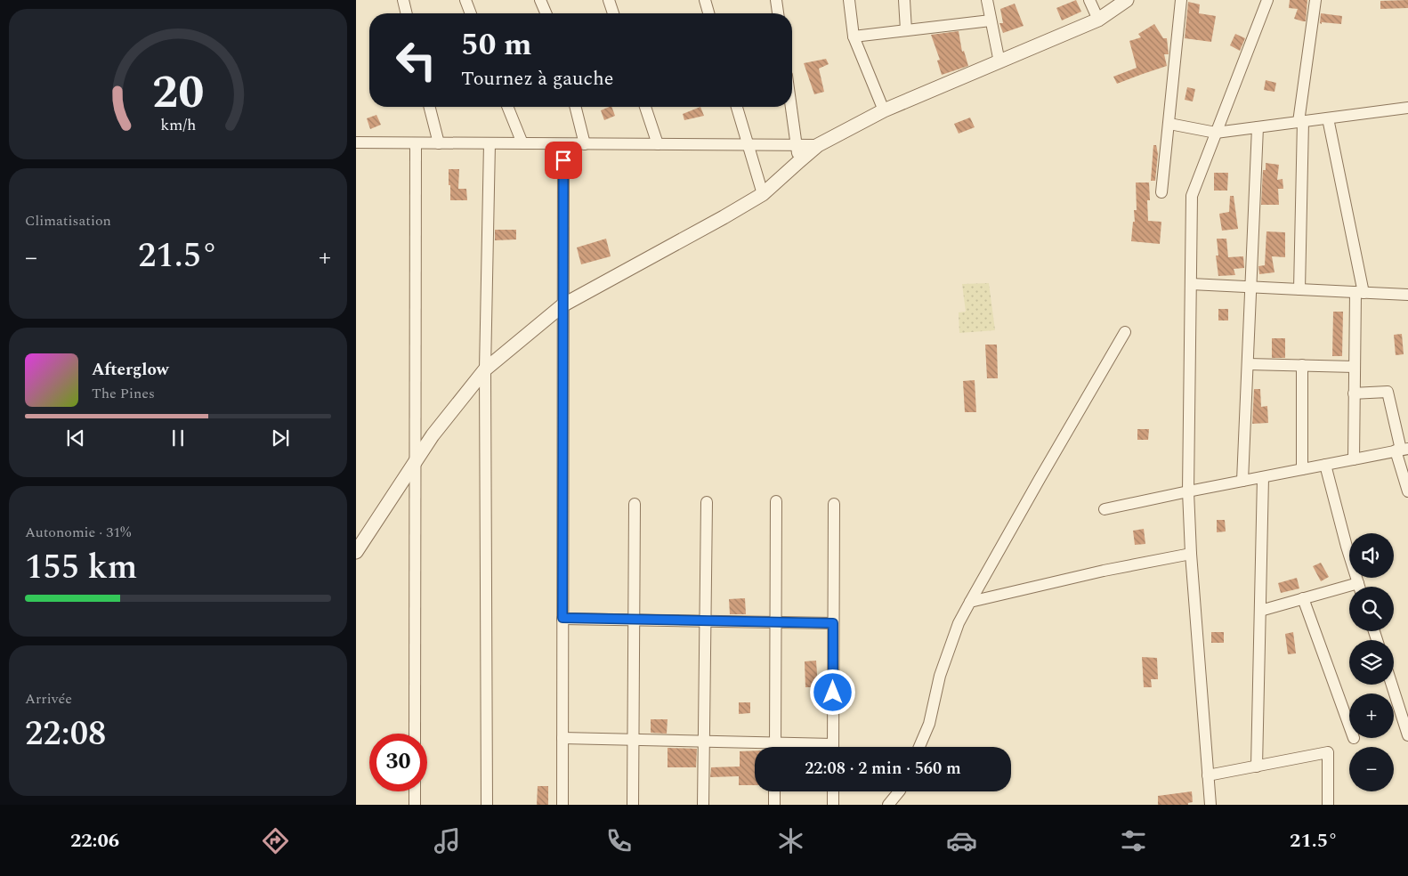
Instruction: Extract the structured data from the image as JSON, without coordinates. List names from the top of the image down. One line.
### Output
{"page":{"turn":["50 m","Tournez à gauche"],"tile":["Climatisation",["Autonomie · 31%","155 km"],["Arrivée","22:08"]],"heat":["−","21.5°","+"],"song":["Afterglow","The Pines"],"map_buttons":["+","−"],"limit":"30","trip":"22:08 · 2 min · 560 m","tabs":["22:06","21.5°"],"gauge":["20","km/h"]}}
